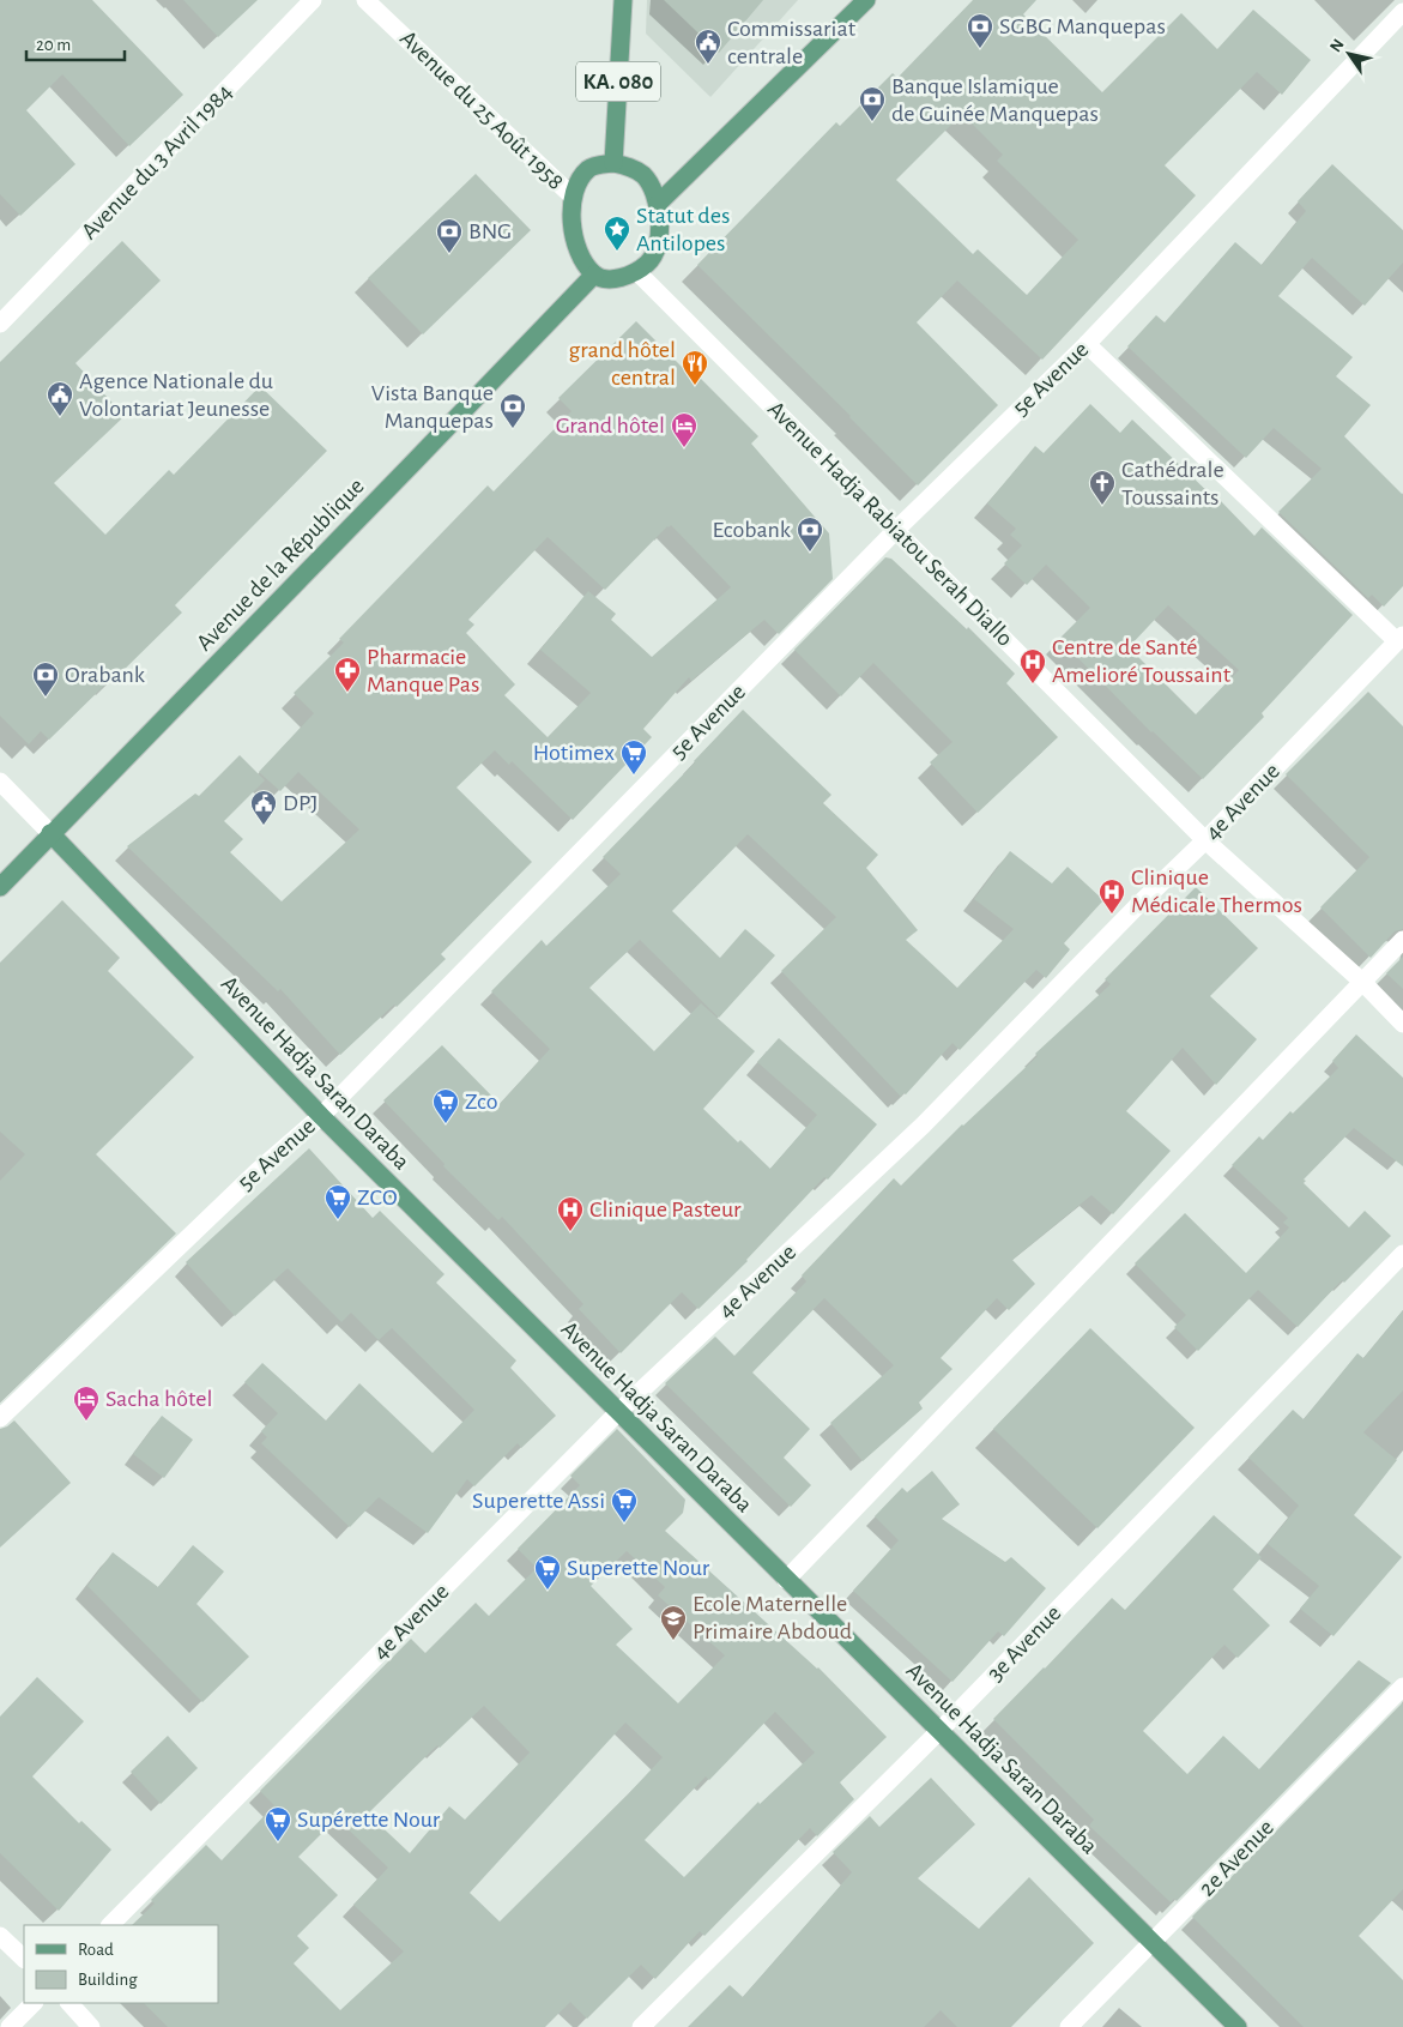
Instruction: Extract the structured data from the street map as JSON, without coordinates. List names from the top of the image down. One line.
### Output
{"streets":{"main road":["KA. 080","Avenue de la République","Avenue Hadja Saran Daraba"],"street":["Avenue du 25 Août 1958","Avenue du 3 Avril 1984","5e Avenue","Avenue Hadja Rabiatou Serah Diallo","4e Avenue","3e Avenue","2e Avenue"]},"crossings":[["KA. 080","Avenue du 25 Août 1958"],["KA. 080","Avenue Hadja Rabiatou Serah Diallo"],["KA. 080","Avenue de la République"],["Avenue du 25 Août 1958","Avenue Hadja Rabiatou Serah Diallo"],["Avenue du 25 Août 1958","Avenue de la République"],["5e Avenue","Avenue Hadja Rabiatou Serah Diallo"],["5e Avenue","Avenue Hadja Saran Daraba"],["Avenue Hadja Rabiatou Serah Diallo","Avenue de la République"],["Avenue Hadja Rabiatou Serah Diallo","4e Avenue"],["Avenue de la République","Avenue Hadja Saran Daraba"],["4e Avenue","Avenue Hadja Saran Daraba"],["Avenue Hadja Saran Daraba","3e Avenue"],["Avenue Hadja Saran Daraba","2e Avenue"]],"places":{"bank":["SGBG Manquepas","Banque Islamique de Guinée Manquepas","BNG","Vista Banque Manquepas","Ecobank","Orabank"],"public building":["Commissariat centrale","Agence Nationale du Volontariat Jeunesse","DPJ"],"place":["Statut des Antilopes"],"restaurant":["grand hôtel central"],"hotel":["Grand hôtel","Sacha hôtel"],"church":["Cathédrale Toussaints"],"hospital":["Centre de Santé Amelioré Toussaint","Clinique Médicale Thermos","Clinique Pasteur"],"pharmacy":["Pharmacie Manque Pas"],"supermarket":["Hotimex","Zco","ZCO","Superette Assi","Superette Nour","Supérette Nour"],"school or university":["Ecole Maternelle Primaire Abdoud"]},"legend":["Road","Building"],"scale_bar":"20 m","north":"top left"}
